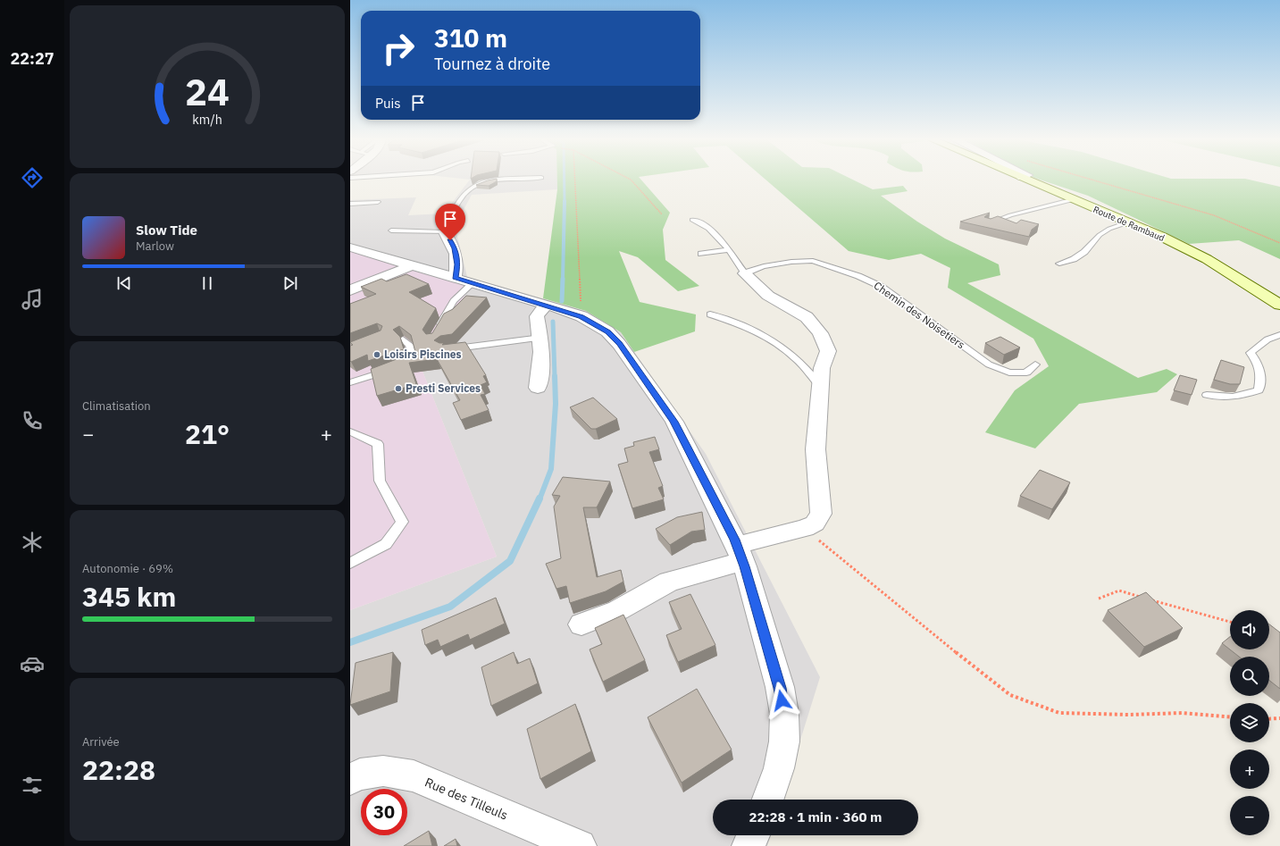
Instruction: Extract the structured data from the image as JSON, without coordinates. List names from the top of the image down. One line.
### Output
{"streets":{"street":["Route de Rambaud","Rue des Tilleuls"],"lane":["Chemin des Noisetiers"]},"places":["Loisirs Piscines","Presti Services"],"page":{"tabs":"22:27","turn":["310 m","Tournez à droite"],"then":"Puis","song":["Slow Tide","Marlow"],"tile":["Climatisation",["Autonomie · 69%","345 km"],["Arrivée","22:28"]],"heat":["−","21°","+"],"map_buttons":["+","−"],"limit":"30","trip":"22:28 · 1 min · 360 m","gauge":["24","km/h"]}}
